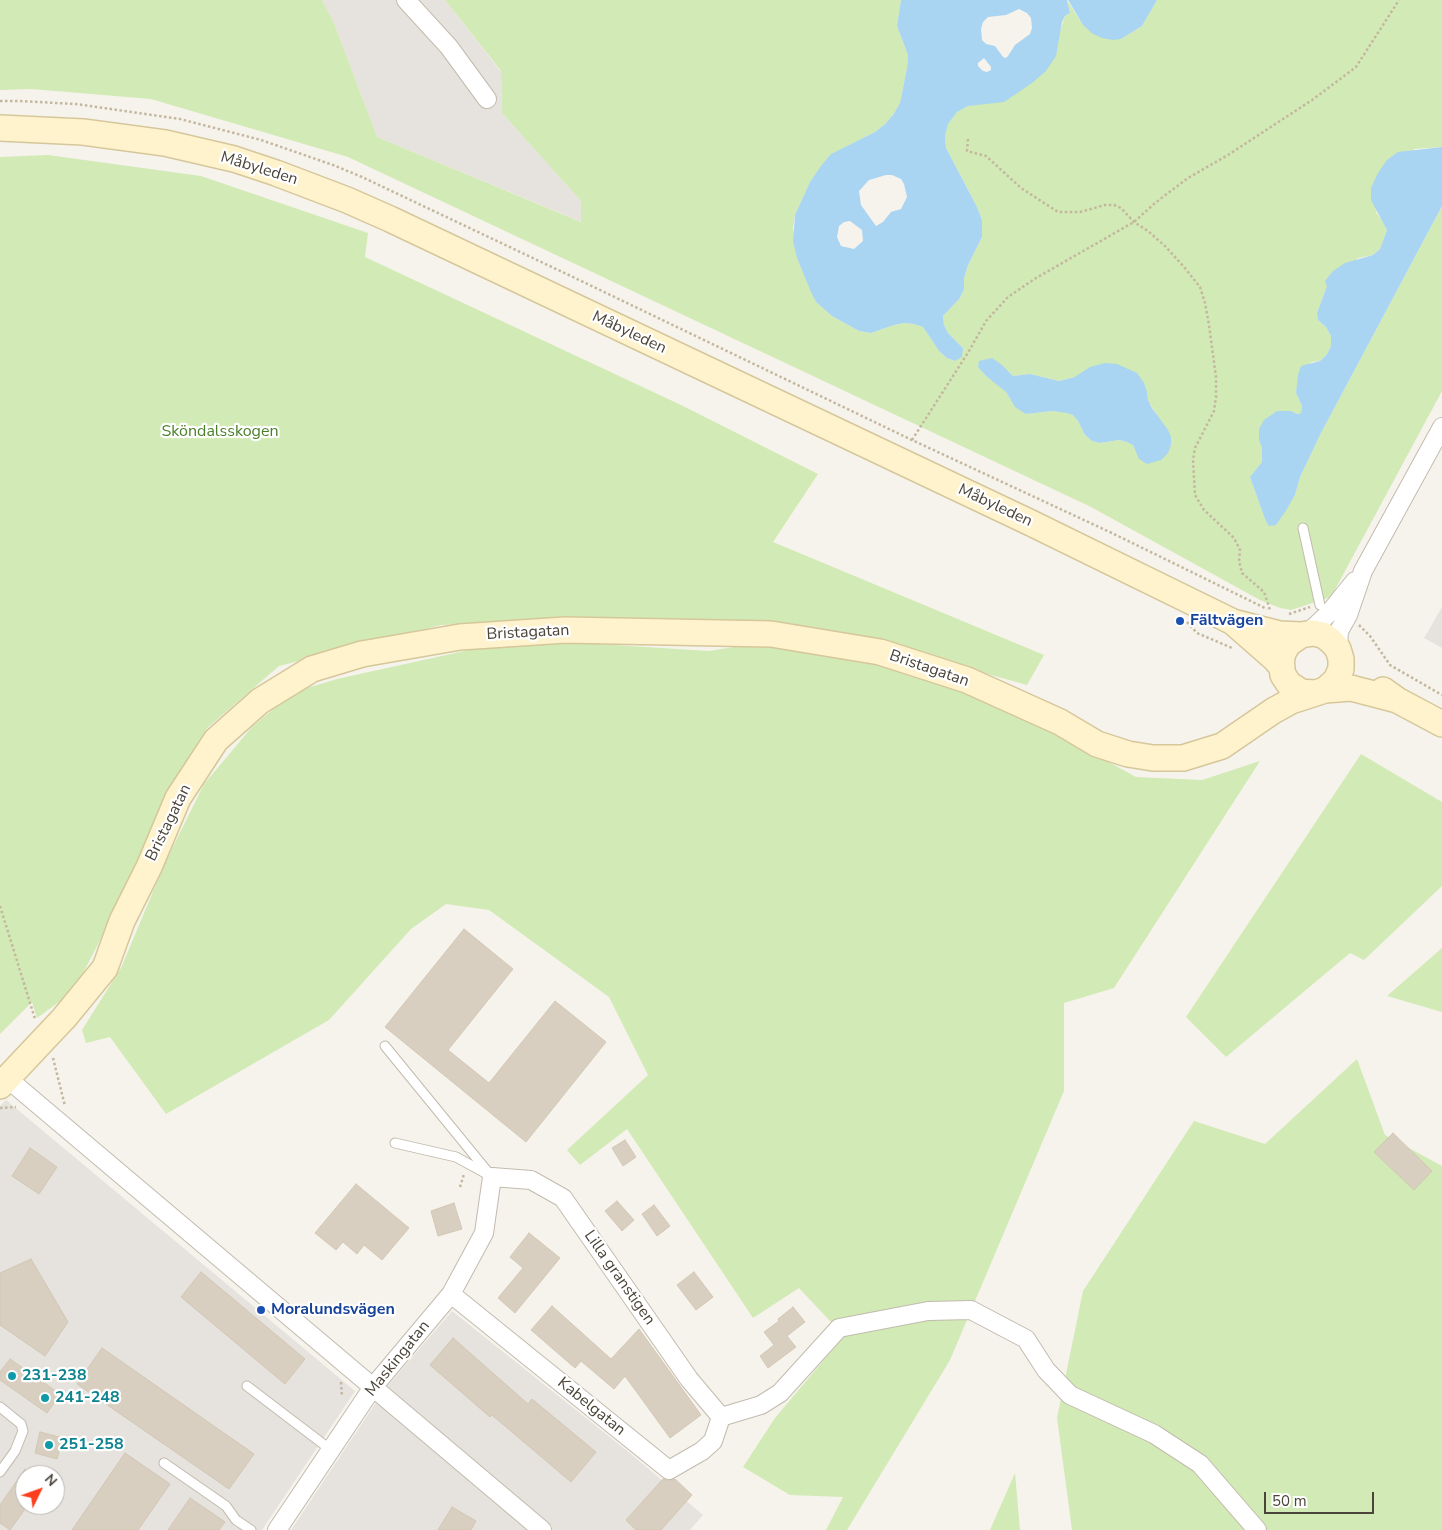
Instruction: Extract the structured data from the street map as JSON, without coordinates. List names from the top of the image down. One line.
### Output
{"streets":{"street":["Måbyleden","Bristagatan","Lilla granstigen","Maskingatan","Kabelgatan"]},"crossings":[["Måbyleden","Bristagatan"],["Lilla granstigen","Maskingatan"],["Lilla granstigen","Kabelgatan"],["Maskingatan","Kabelgatan"]],"parks":["Sköndalsskogen"],"places":["Fältvägen","Moralundsvägen","231-238","241-248","251-258"],"scale_bar":"50 m","north":"top right"}
